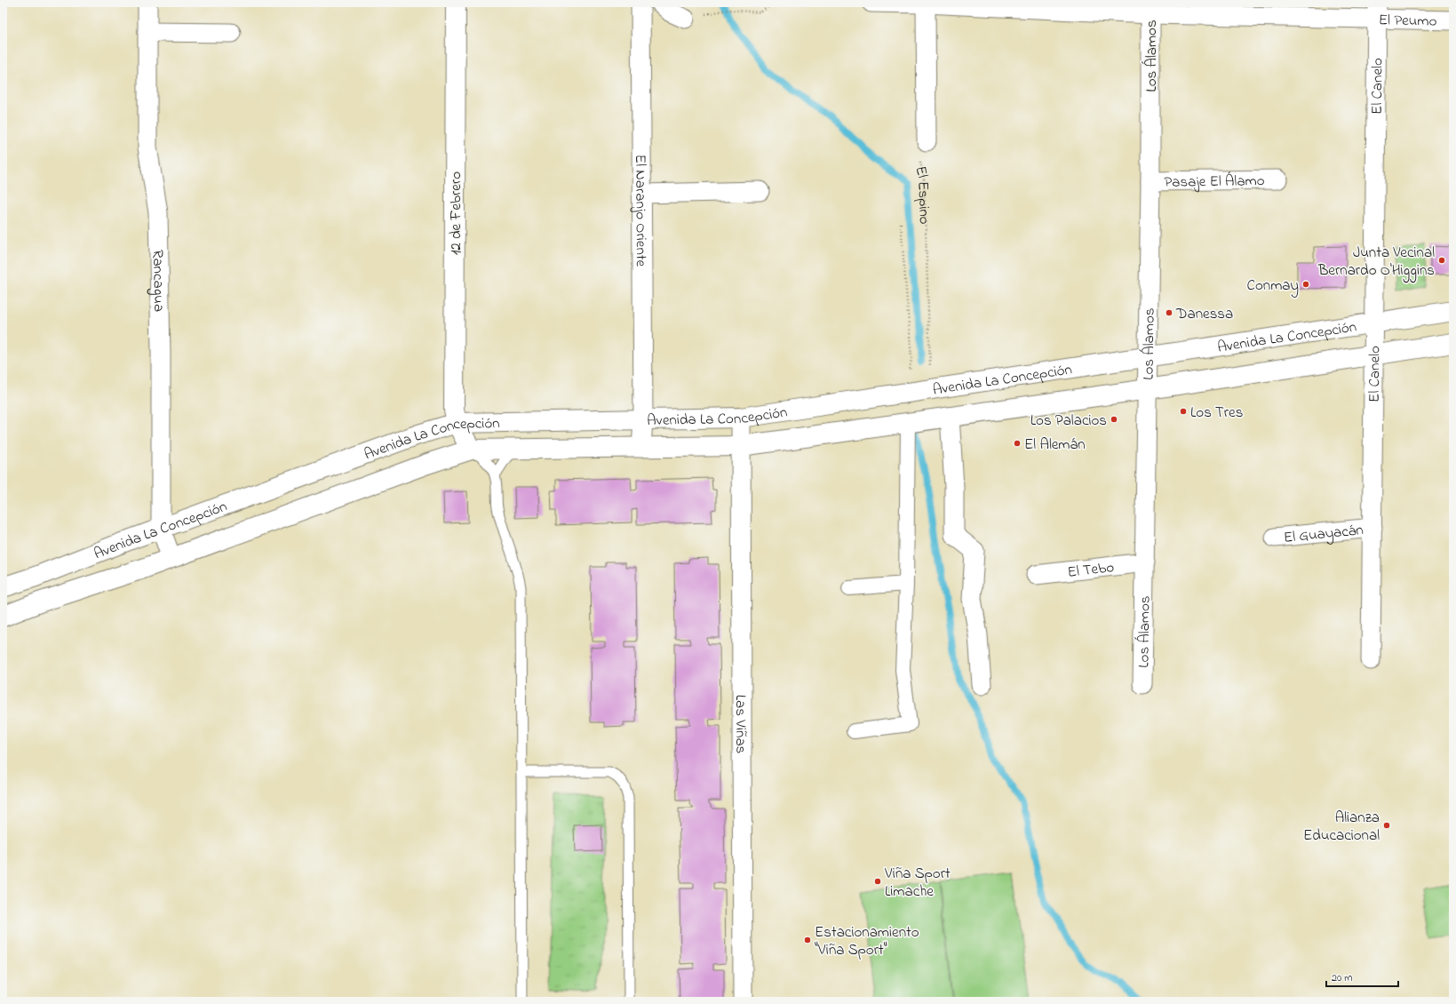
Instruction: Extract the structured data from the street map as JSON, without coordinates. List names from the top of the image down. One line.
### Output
{"streets":{"street":["El Peumo","Los Álamos","El Canelo","Pasaje El Álamo","El Naranjo Oriente","12 de Febrero","Rancagua","Avenida La Concepción","El Guayacán","El Tebo","Las Viñas"],"path":["El Espino"]},"crossings":[["El Peumo","Los Álamos"],["El Peumo","El Canelo"],["Los Álamos","Pasaje El Álamo"],["Los Álamos","Avenida La Concepción"],["Los Álamos","El Tebo"],["El Canelo","Avenida La Concepción"],["El Canelo","El Guayacán"],["El Espino","Avenida La Concepción"],["El Naranjo Oriente","Avenida La Concepción"],["12 de Febrero","Avenida La Concepción"],["Rancagua","Avenida La Concepción"],["Avenida La Concepción","Las Viñas"]],"places":["Junta Vecinal Bernardo O'Higgins","Conmay","Danessa","Los Tres","Los Palacios","El Alemán","Alianza Educacional","Viña Sport Limache","Estacionamiento \"Viña Sport\""],"scale_bar":"20 m"}
